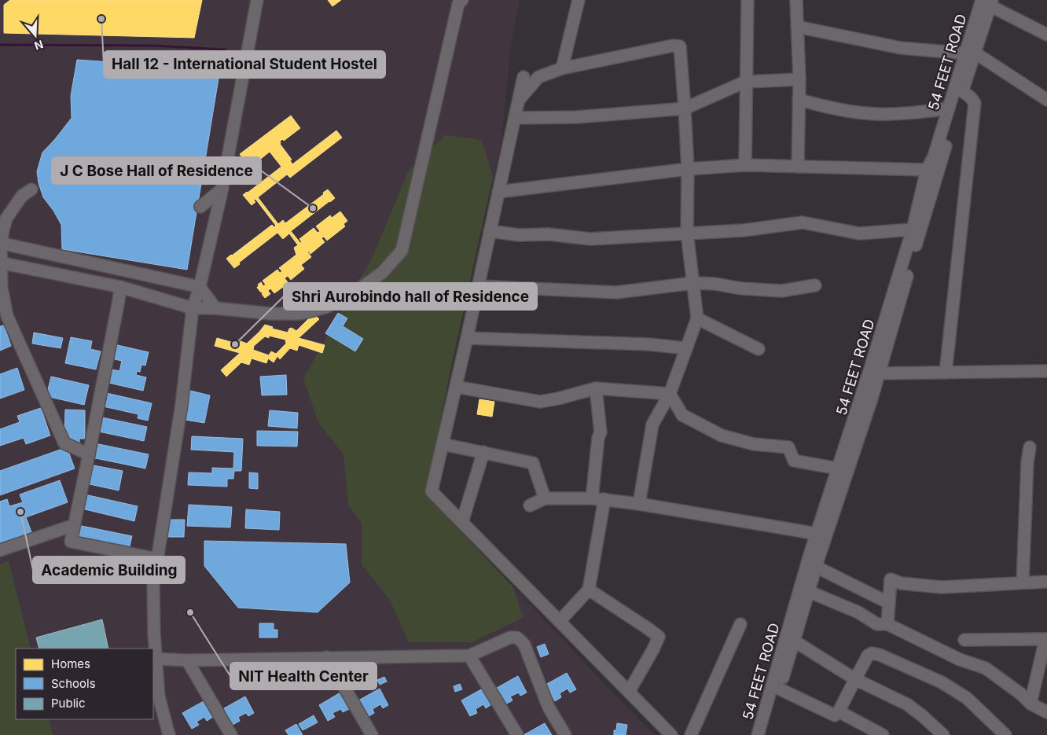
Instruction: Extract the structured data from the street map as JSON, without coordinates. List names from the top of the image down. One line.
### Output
{"streets":{"street":["54 FEET ROAD"]},"places":["Hall 12 - International Student Hostel","J C Bose Hall of Residence","Shri Aurobindo hall of Residence","Academic Building","NIT Health Center"],"legend":["Homes","Schools","Public"],"north":"bottom"}
